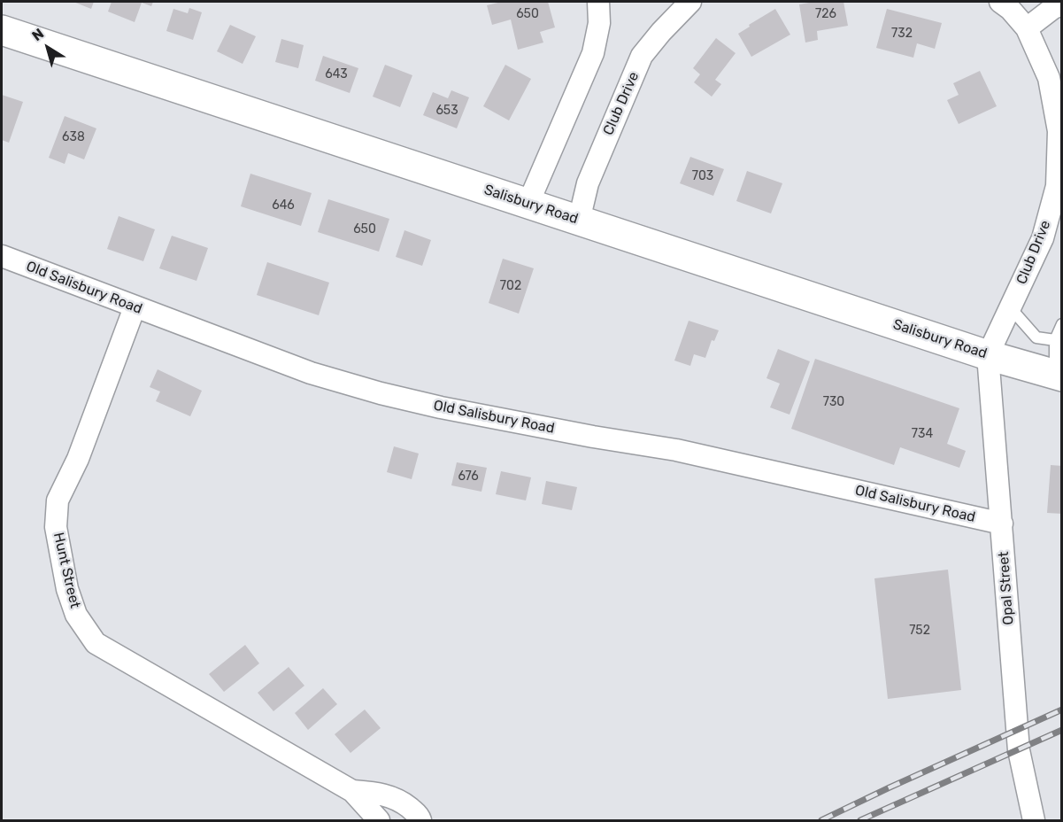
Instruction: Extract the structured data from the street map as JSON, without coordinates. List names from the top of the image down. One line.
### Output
{"streets":{"street":["Club Drive","Salisbury Road","Old Salisbury Road","Hunt Street","Opal Street"]},"crossings":[["Club Drive","Salisbury Road"],["Club Drive","Opal Street"],["Salisbury Road","Opal Street"],["Old Salisbury Road","Hunt Street"],["Old Salisbury Road","Opal Street"]],"house_numbers":["650","726","732","643","653","638","703","646","650","702","730","734","676","752"],"north":"top left"}
